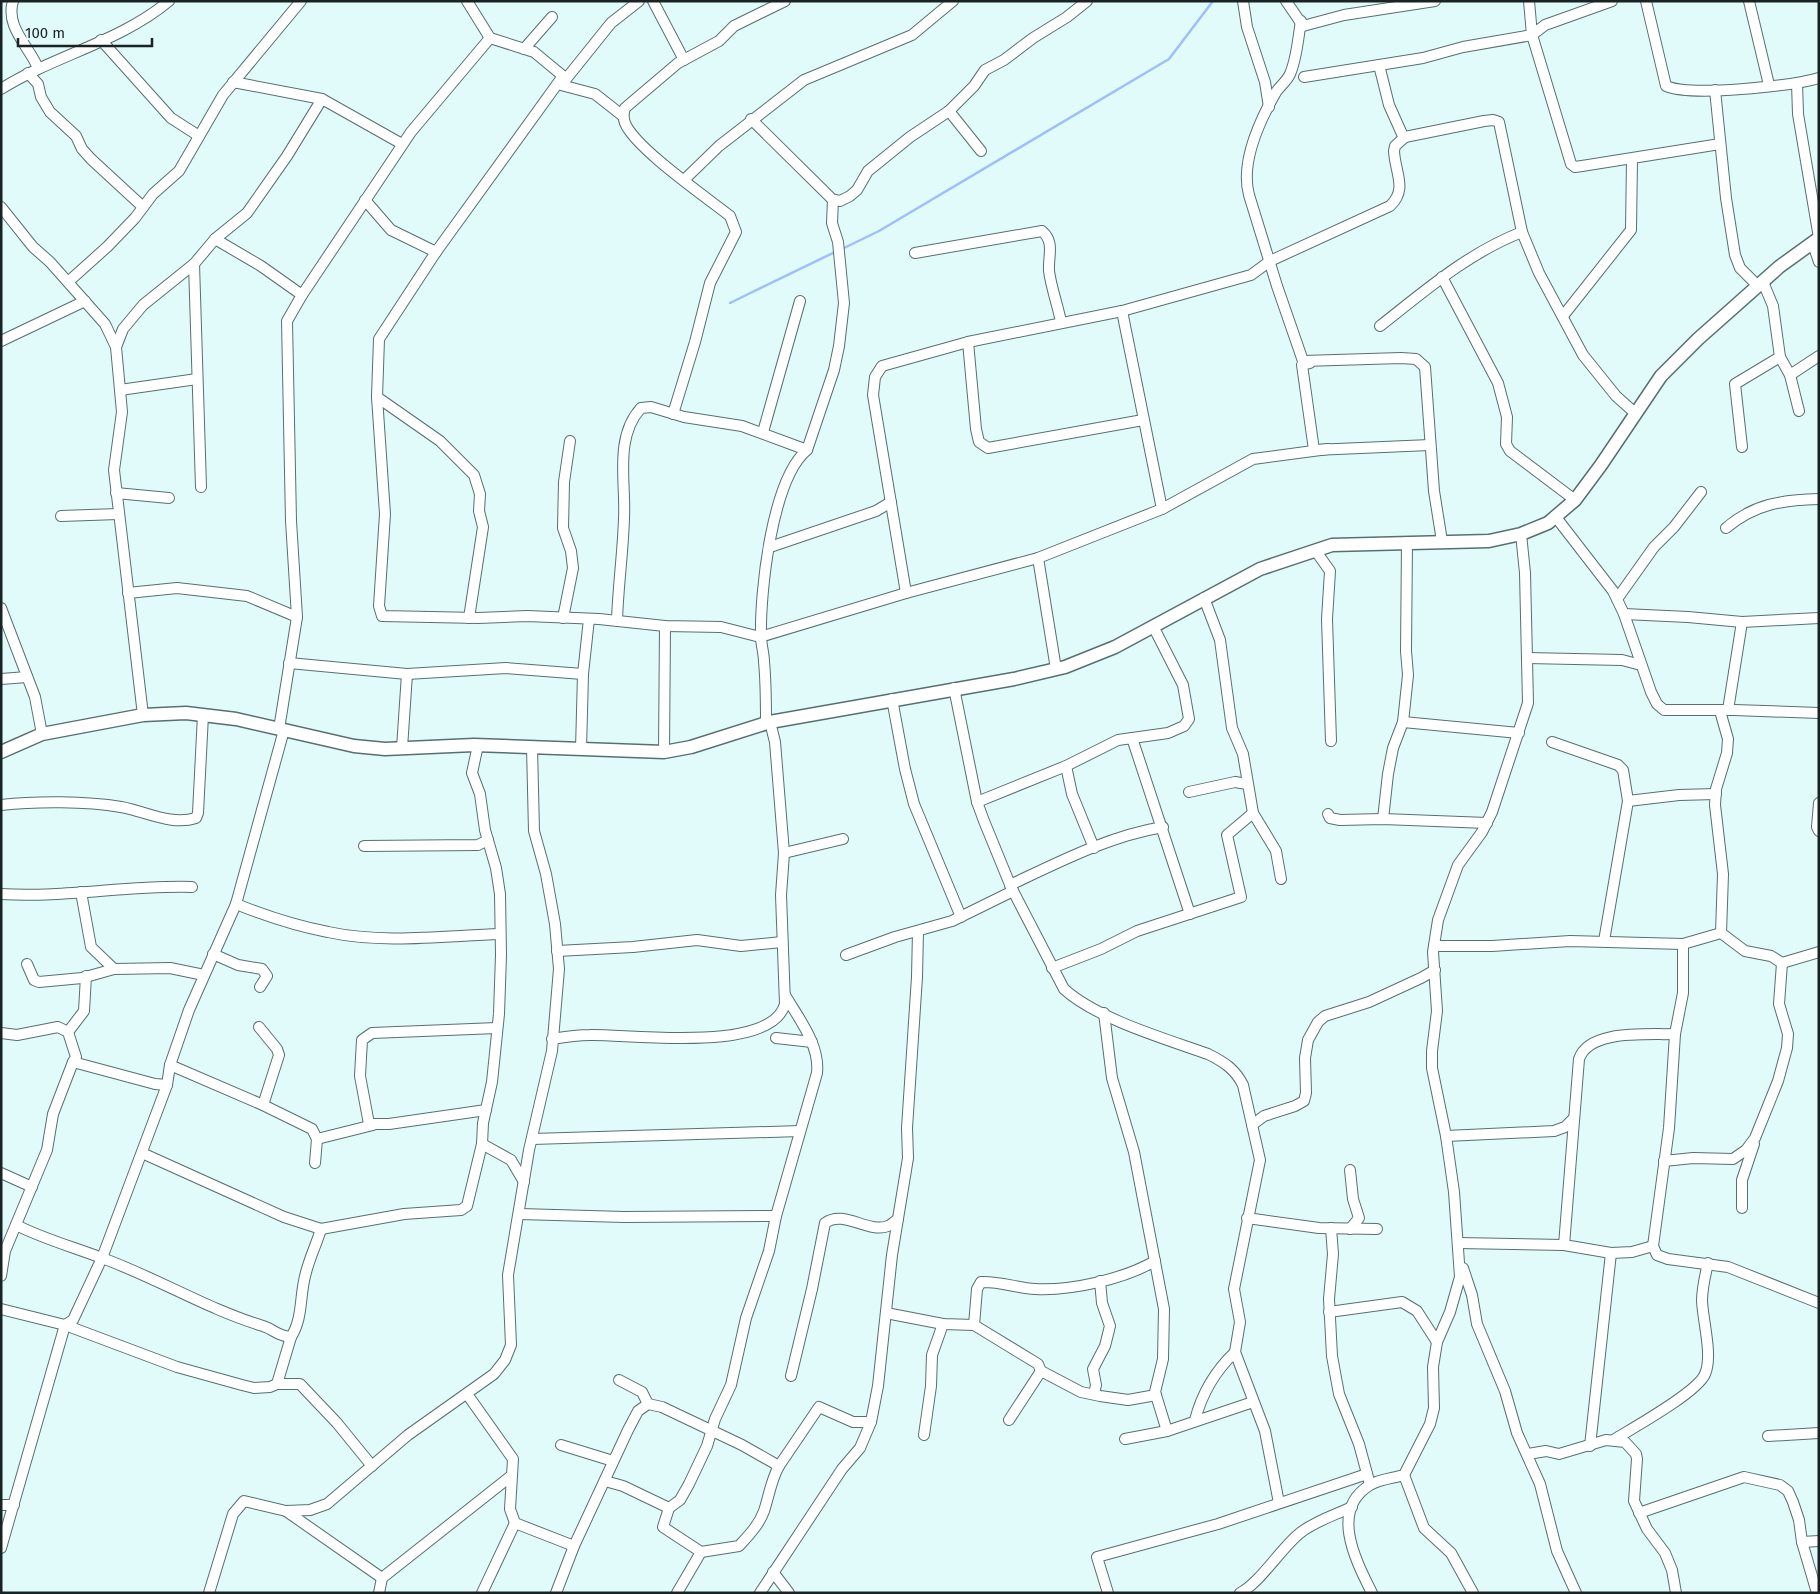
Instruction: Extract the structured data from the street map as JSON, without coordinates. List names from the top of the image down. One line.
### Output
{"scale_bar":"100 m"}
